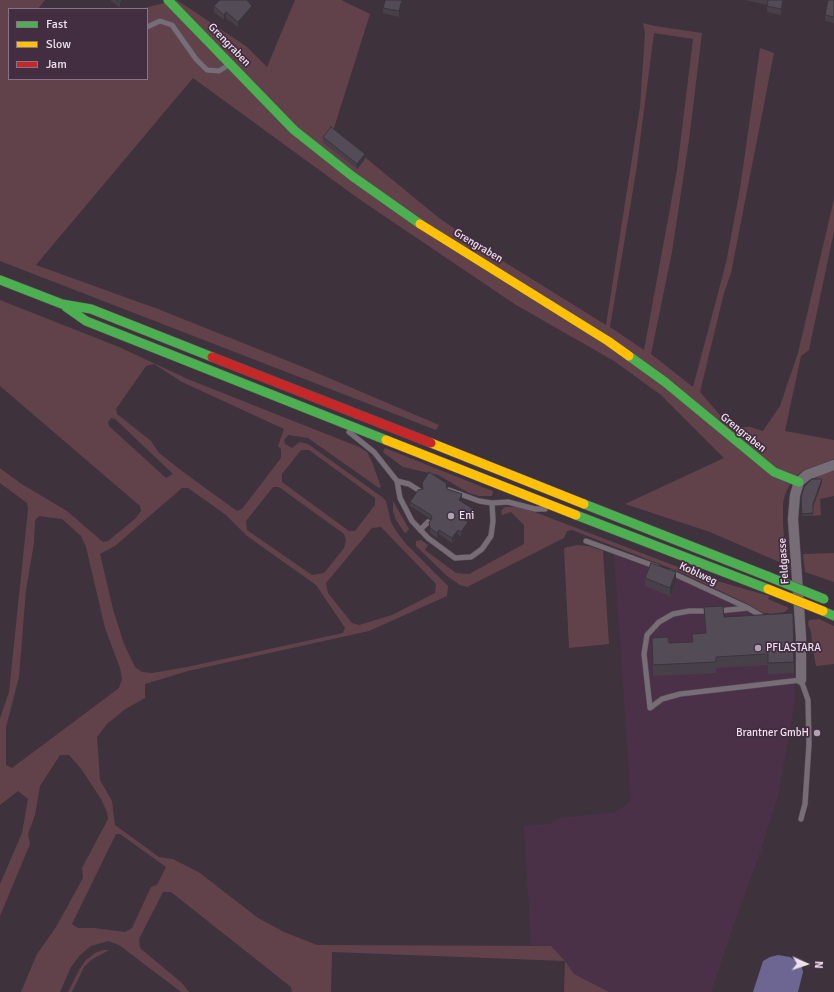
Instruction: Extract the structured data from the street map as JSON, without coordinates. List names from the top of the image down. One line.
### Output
{"streets":{"main road":["Grengraben"],"street":["Feldgasse"],"lane":["Koblweg"]},"crossings":[["Grengraben","Feldgasse"]],"places":["Eni","PFLASTARA","Brantner GmbH"],"legend":["Fast","Slow","Jam"],"north":"right"}
